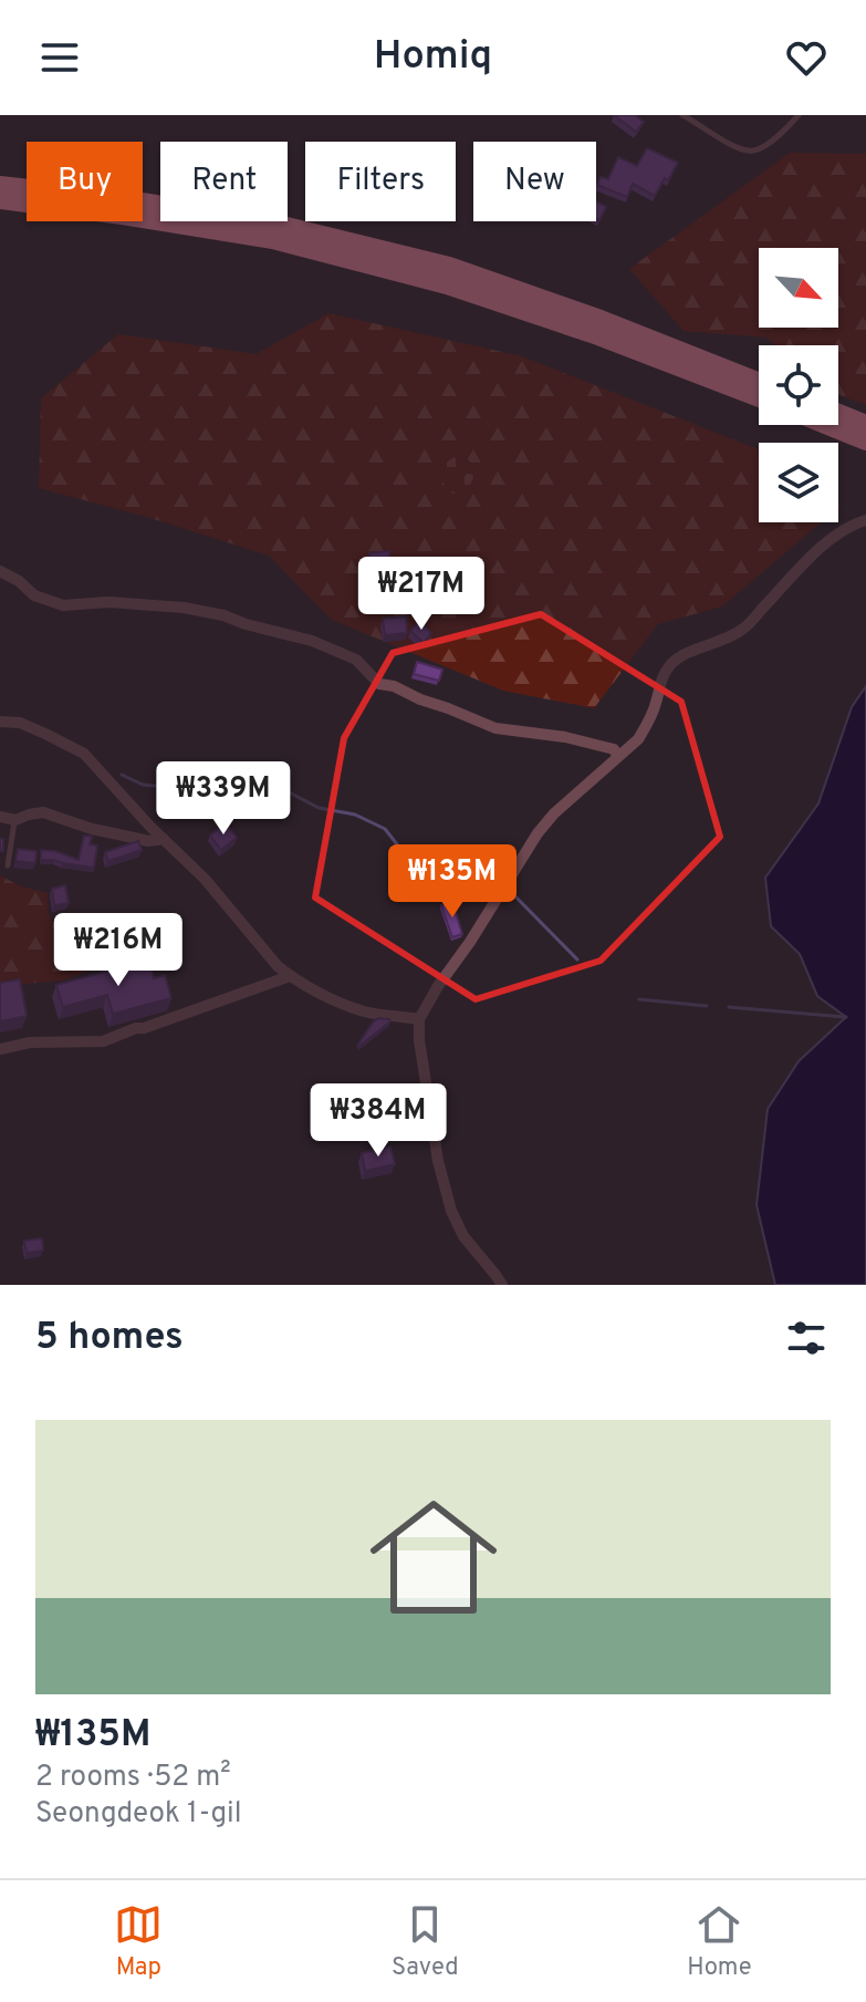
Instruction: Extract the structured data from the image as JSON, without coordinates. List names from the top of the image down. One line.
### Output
{"north":"bottom right","page":{"header":"Homiq","chip":["Buy","Rent","Filters","New"],"price":["₩217M","₩339M","₩135M","₩216M","₩384M"],"heading":"5 homes","list":[{"name":"₩135M","note":"2 rooms · 52 m² · Seongdeok 1-gil"}],"tabs":["Map","Saved","Home"]}}
